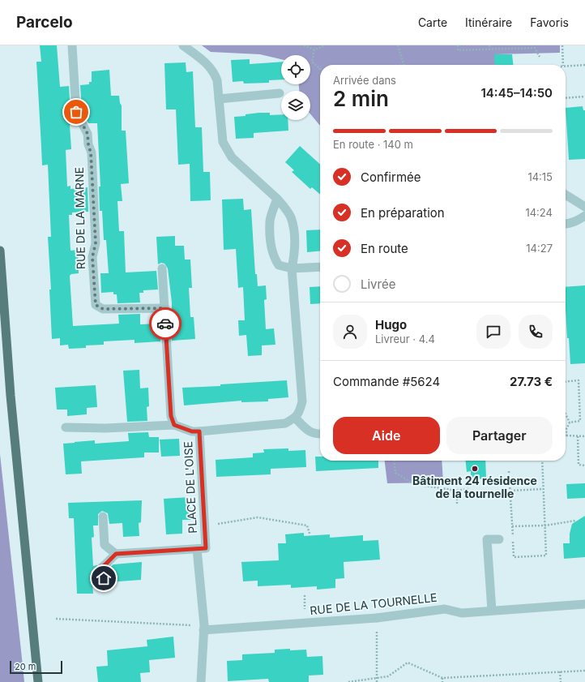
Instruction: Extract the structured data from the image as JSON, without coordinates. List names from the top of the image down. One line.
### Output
{"streets":{"street":["RUE DE LA MARNE","PLACE DE L'OISE","RUE DE LA TOURNELLE"]},"places":["Bâtiment 24 résidence de la tournelle"],"scale_bar":"20 m","page":{"header":"Parcelo","nav":["Carte","Itinéraire","Favoris"],"heading":["2 min","Arrivée dans","14:45–14:50"],"panel":["Hugo","Livreur · 4.4","Commande #5624","27.73 €"],"bar":"En route · 140 m","list":[["Confirmée","14:15"],["En préparation","14:24"],["En route","14:27"],"Livrée"],"buttons":["Aide","Partager"],"scale":"20 m"}}
